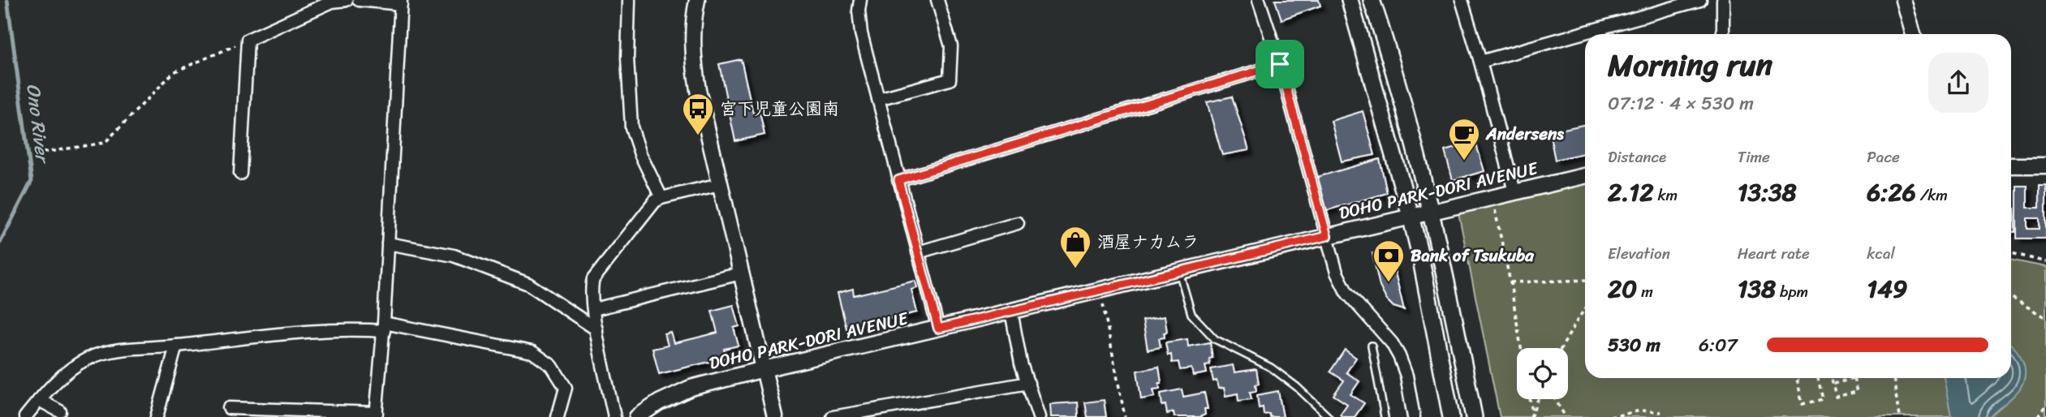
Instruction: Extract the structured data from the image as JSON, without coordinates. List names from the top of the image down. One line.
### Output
{"streets":{"street":["DOHO PARK-DORI AVENUE"]},"water":["Ono River"],"places":{"bus stop":["宮下児童公園南"],"cafe":["Andersens"],"shop":["酒屋ナカムラ"],"bank":["Bank of Tsukuba"]},"page":{"heading":["Morning run","07:12 · 4 × 530 m"],"stats":[["Distance","2.12 km"],["Time","13:38"],["Pace","6:26 /km"],["Elevation","20 m"],["Heart rate","138 bpm"],["kcal","149"]],"list":[{"name":"530 m","note":"6:07"}]}}
